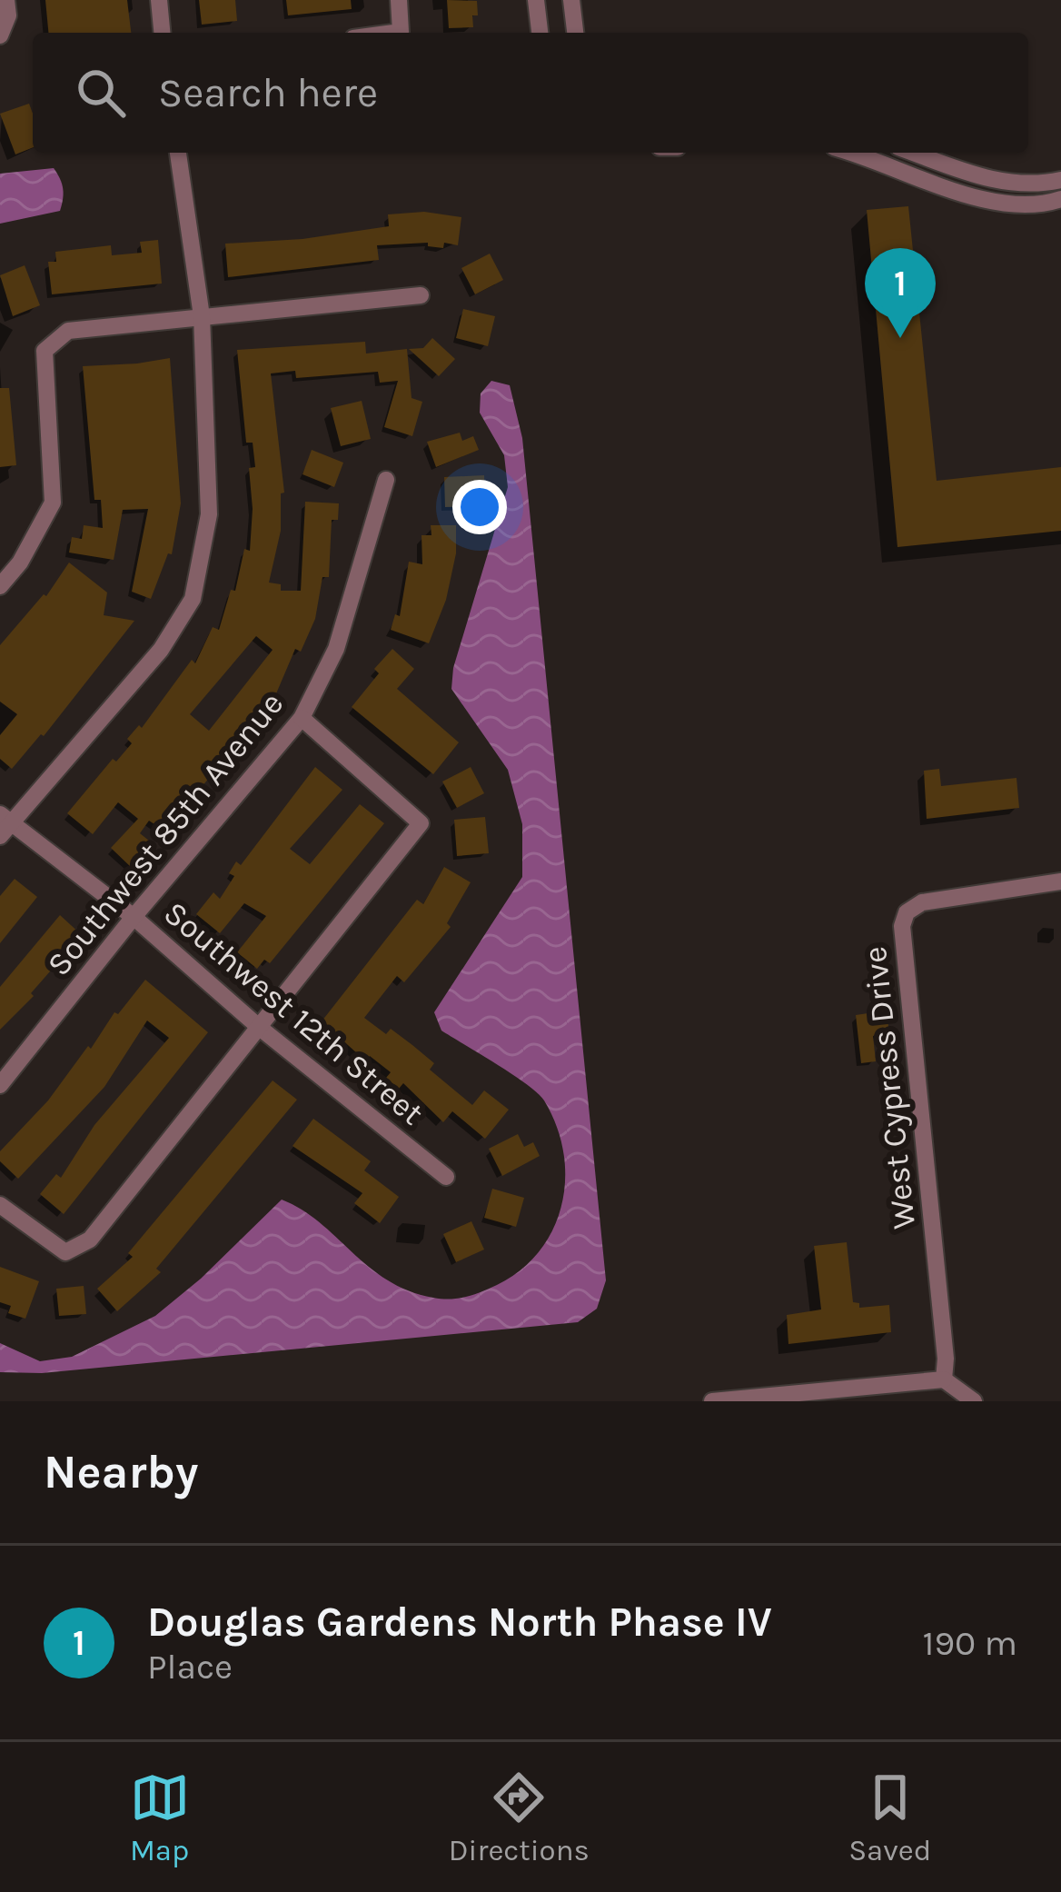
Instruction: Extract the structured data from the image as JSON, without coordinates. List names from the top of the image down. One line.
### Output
{"streets":{"street":["Southwest 85th Avenue","Southwest 12th Street","West Cypress Drive"]},"crossings":[["Southwest 85th Avenue","Southwest 12th Street"]],"page":{"search":"Search here","pins":"1","heading":"Nearby","list":[{"mark":"1","name":"Douglas Gardens North Phase IV","note":"Place","value":"190 m"}],"nav":["Map","Directions","Saved"]}}
